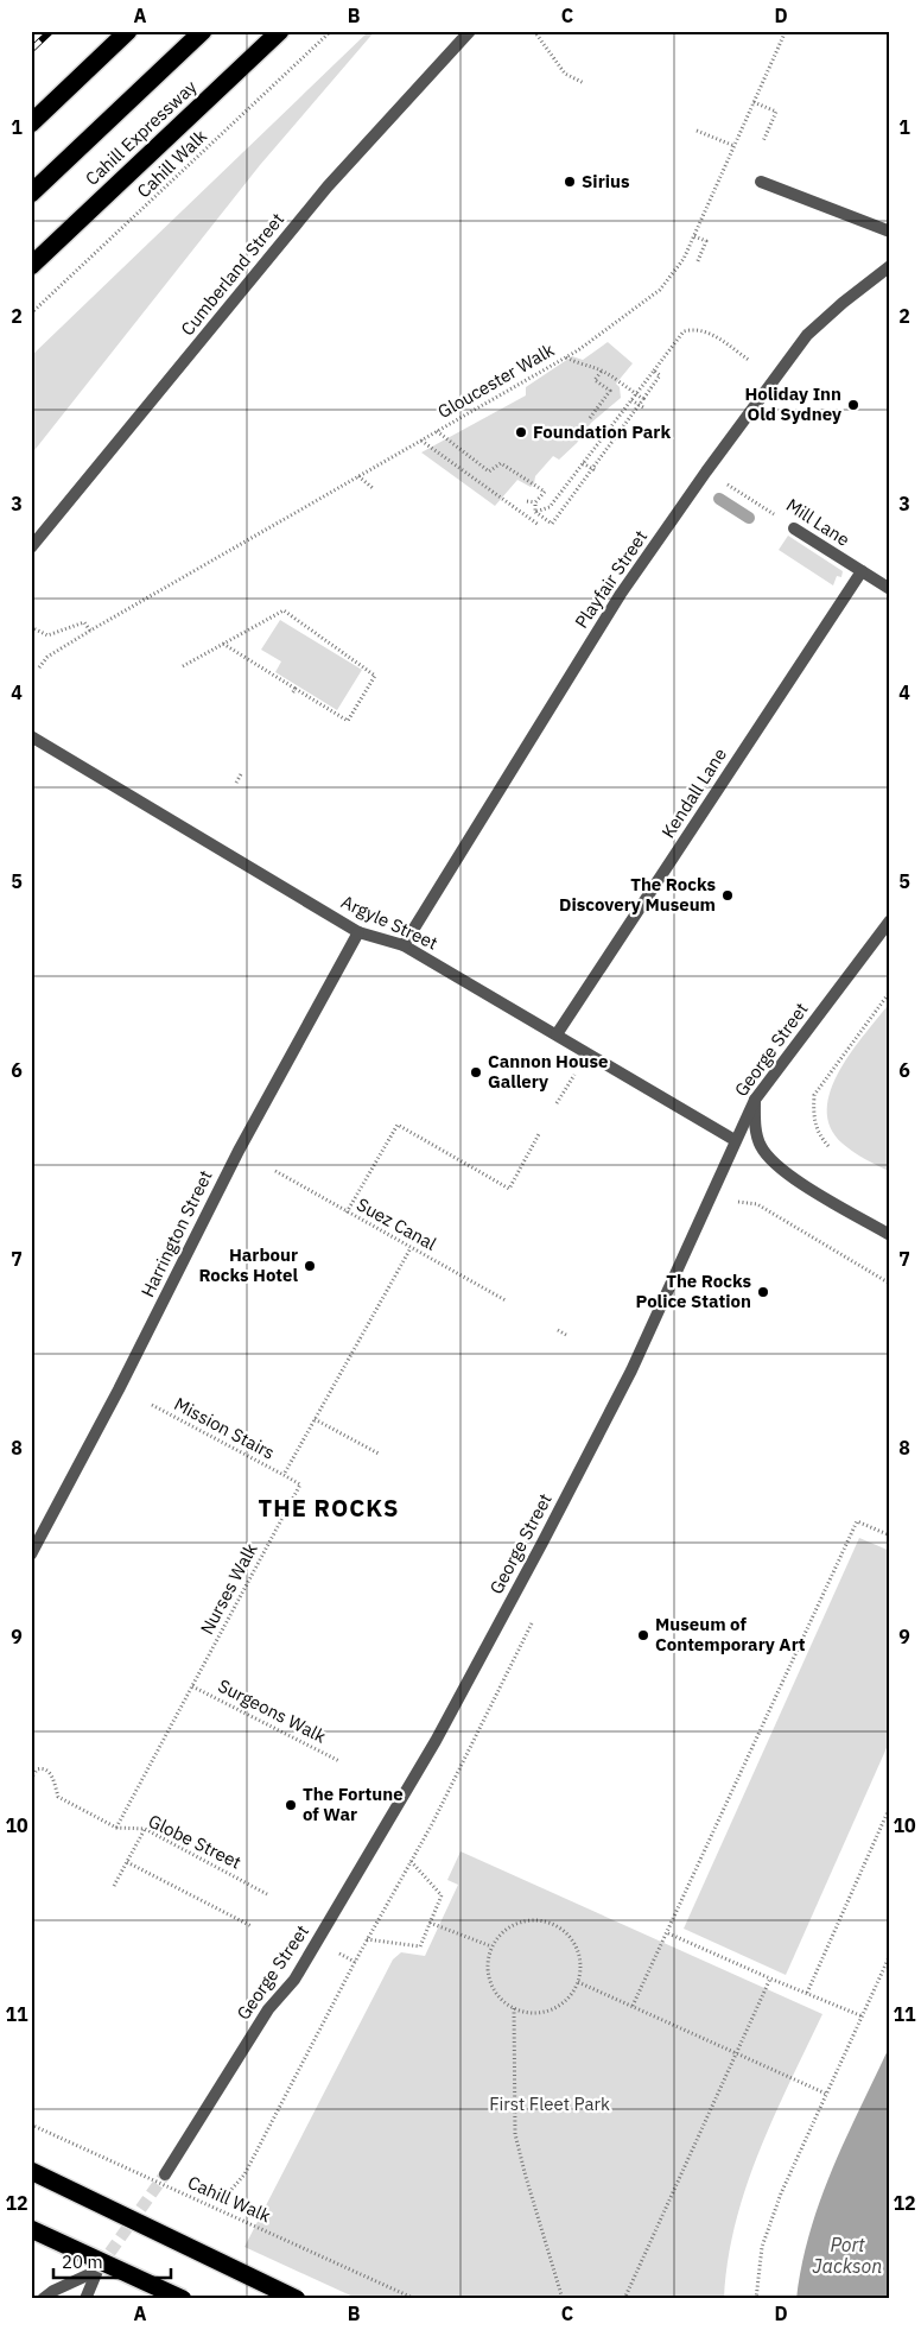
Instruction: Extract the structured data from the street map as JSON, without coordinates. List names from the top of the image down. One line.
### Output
{"streets":{"highway":["Cahill Expressway"],"street":["Cumberland Street","Mill Lane","Playfair Street","Kendall Lane","Argyle Street","George Street","Harrington Street"],"path":["Cahill Walk","Gloucester Walk","Suez Canal","Mission Stairs","Nurses Walk","Surgeons Walk","Globe Street"]},"crossings":[["Mill Lane","Kendall Lane"],["Playfair Street","Argyle Street"],["Kendall Lane","Argyle Street"],["Argyle Street","George Street"],["Argyle Street","Harrington Street"],["Mission Stairs","Nurses Walk"],["Nurses Walk","Surgeons Walk"],["Nurses Walk","Globe Street"]],"districts":["THE ROCKS"],"water":["Port Jackson"],"parks":["First Fleet Park"],"places":["Sirius","Holiday Inn Old Sydney","Foundation Park","The Rocks Discovery Museum","Cannon House Gallery","Harbour Rocks Hotel","The Rocks Police Station","Museum of Contemporary Art","The Fortune of War"],"scale_bar":"20 m","grid":{"columns":["A","B","C","D"],"rows":["1","2","3","4","5","6","7","8","9","10","11","12"]}}
